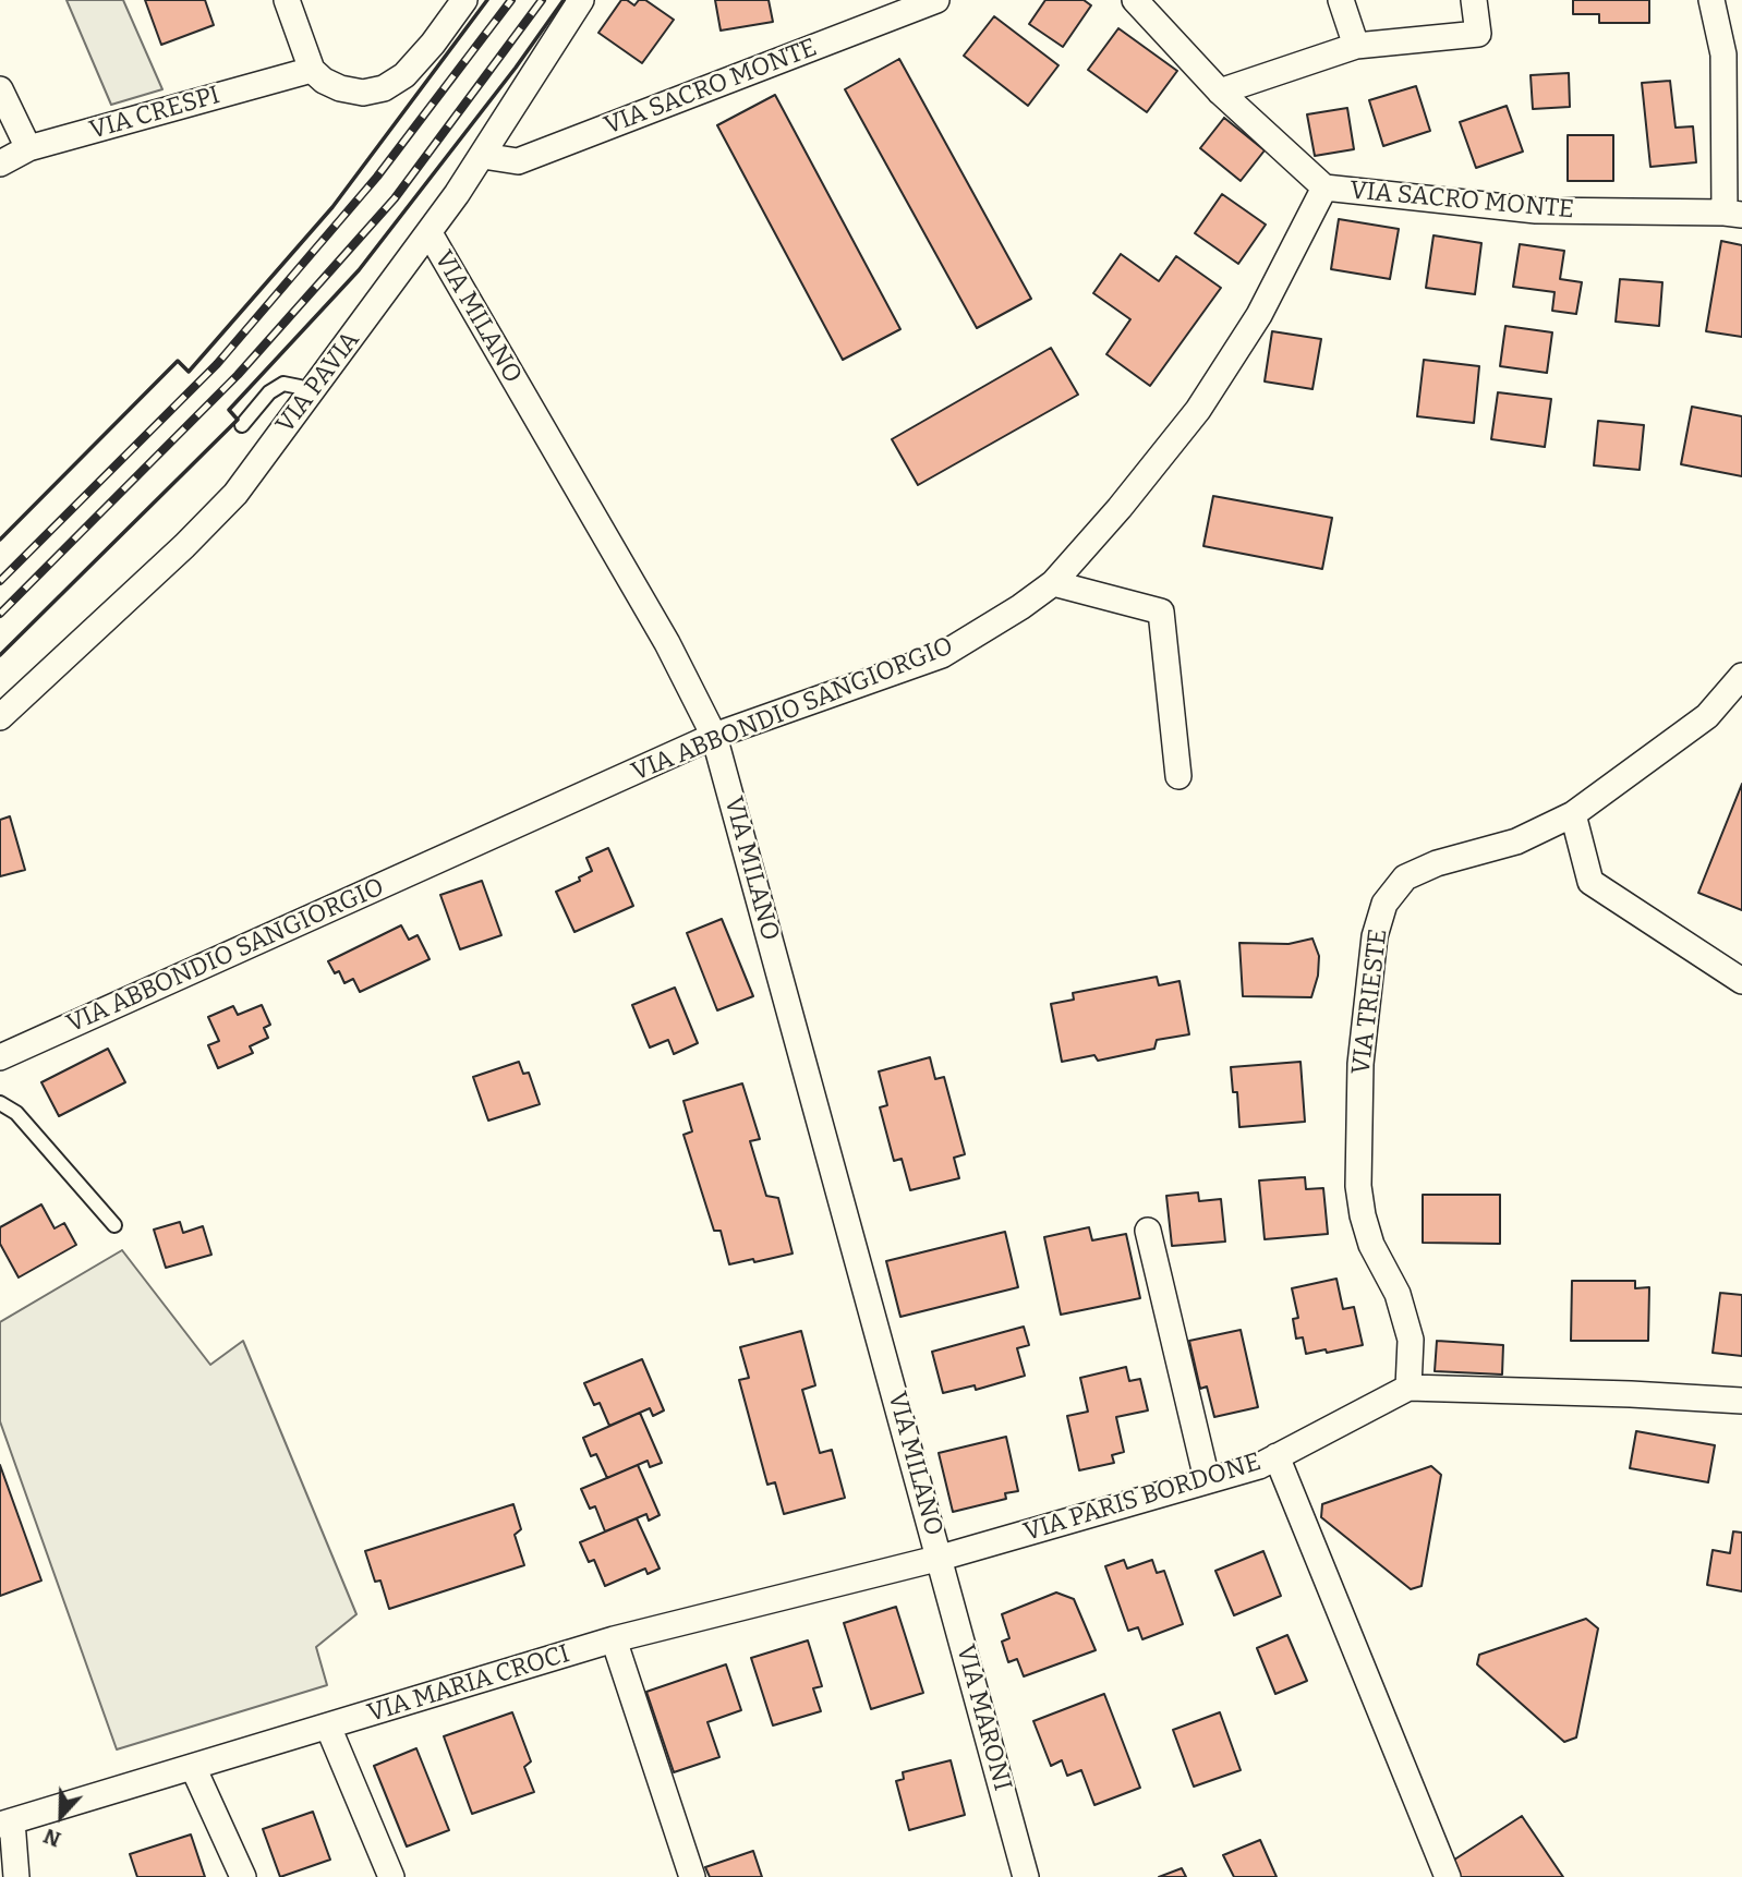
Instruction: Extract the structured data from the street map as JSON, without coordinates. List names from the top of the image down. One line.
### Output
{"streets":{"street":["VIA SACRO MONTE","VIA CRESPI","VIA MILANO","VIA PAVIA","VIA ABBONDIO SANGIORGIO","VIA TRIESTE","VIA PARIS BORDONE","VIA MARIA CROCI","VIA MARONI"]},"crossings":[["VIA SACRO MONTE","VIA PAVIA"],["VIA SACRO MONTE","VIA ABBONDIO SANGIORGIO"],["VIA MILANO","VIA PAVIA"],["VIA MILANO","VIA ABBONDIO SANGIORGIO"],["VIA MILANO","VIA PARIS BORDONE"],["VIA MILANO","VIA MARIA CROCI"],["VIA MILANO","VIA MARONI"],["VIA TRIESTE","VIA PARIS BORDONE"],["VIA PARIS BORDONE","VIA MARIA CROCI"],["VIA PARIS BORDONE","VIA MARONI"],["VIA MARIA CROCI","VIA MARONI"]],"north":"bottom"}
